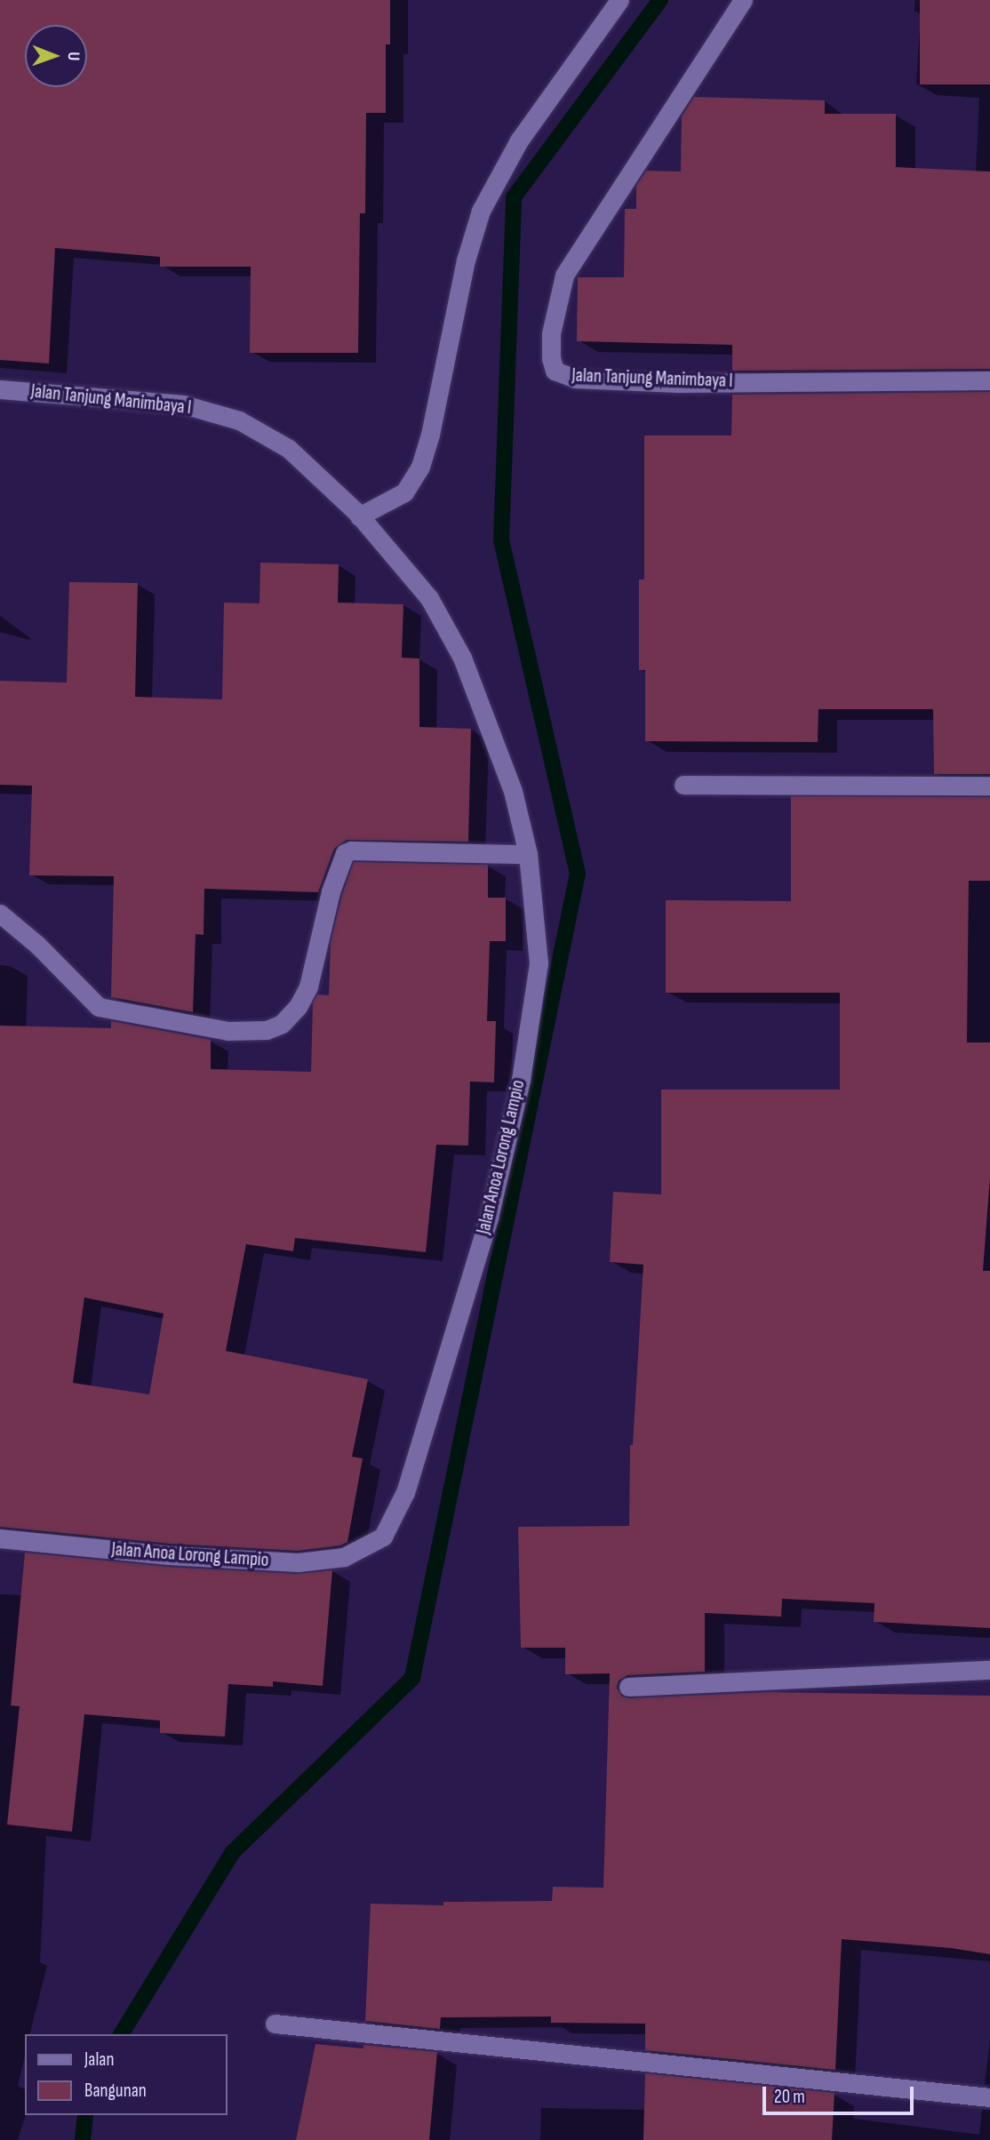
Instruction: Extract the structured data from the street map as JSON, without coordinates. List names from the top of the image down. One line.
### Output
{"streets":{"street":["Jalan Tanjung Manimbaya I","Jalan Anoa Lorong Lampio"]},"crossings":[["Jalan Tanjung Manimbaya I","Jalan Anoa Lorong Lampio"]],"legend":["Jalan","Bangunan"],"scale_bar":"20 m","north":"right"}
